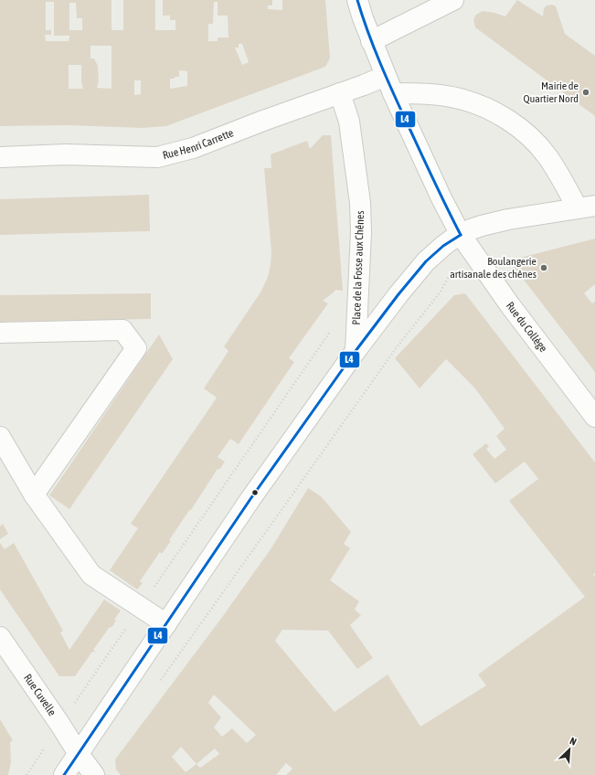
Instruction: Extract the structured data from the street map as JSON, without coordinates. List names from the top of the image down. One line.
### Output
{"streets":{"street":["Rue Henri Carrette","Place de la Fosse aux Chênes","Rue du Collège","Rue Cuvelle"]},"crossings":[["Rue Henri Carrette","Place de la Fosse aux Chênes"],["Place de la Fosse aux Chênes","Rue du Collège"]],"places":["Mairie de Quartier Nord","Boulangerie artisanale des chênes"],"lines":["transit line L4"],"north":"top right"}
